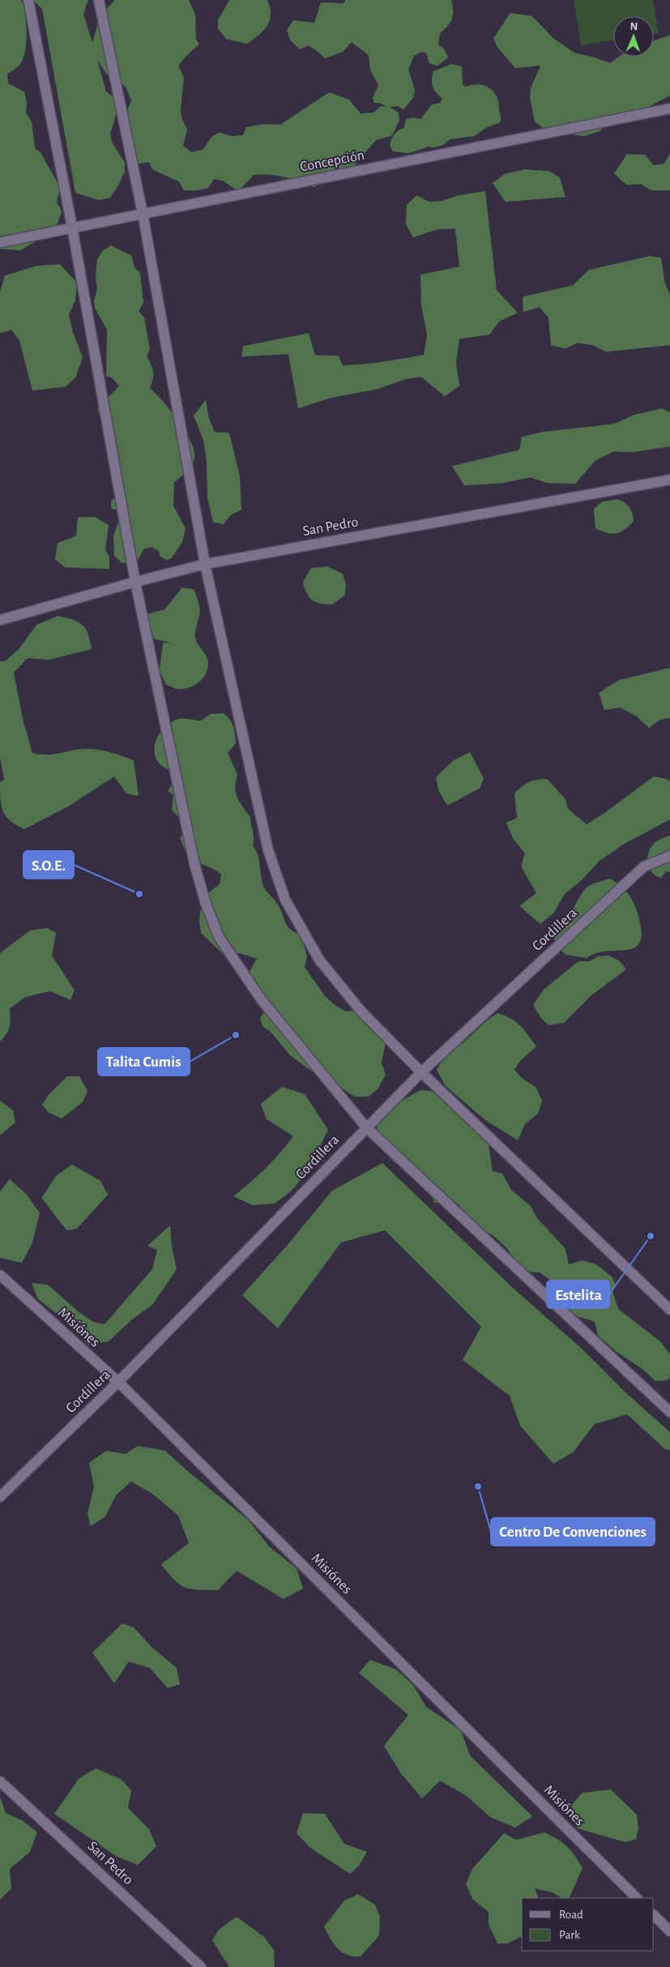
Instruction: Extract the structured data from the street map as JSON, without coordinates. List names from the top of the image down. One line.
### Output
{"streets":{"street":["Concepción","San Pedro","Cordillera","Misiónes"]},"crossings":[["Cordillera","Misiónes"]],"places":["S.O.E.","Talita Cumis","Estelita","Centro De Convenciones"],"legend":["Road","Park"],"north":"top"}
